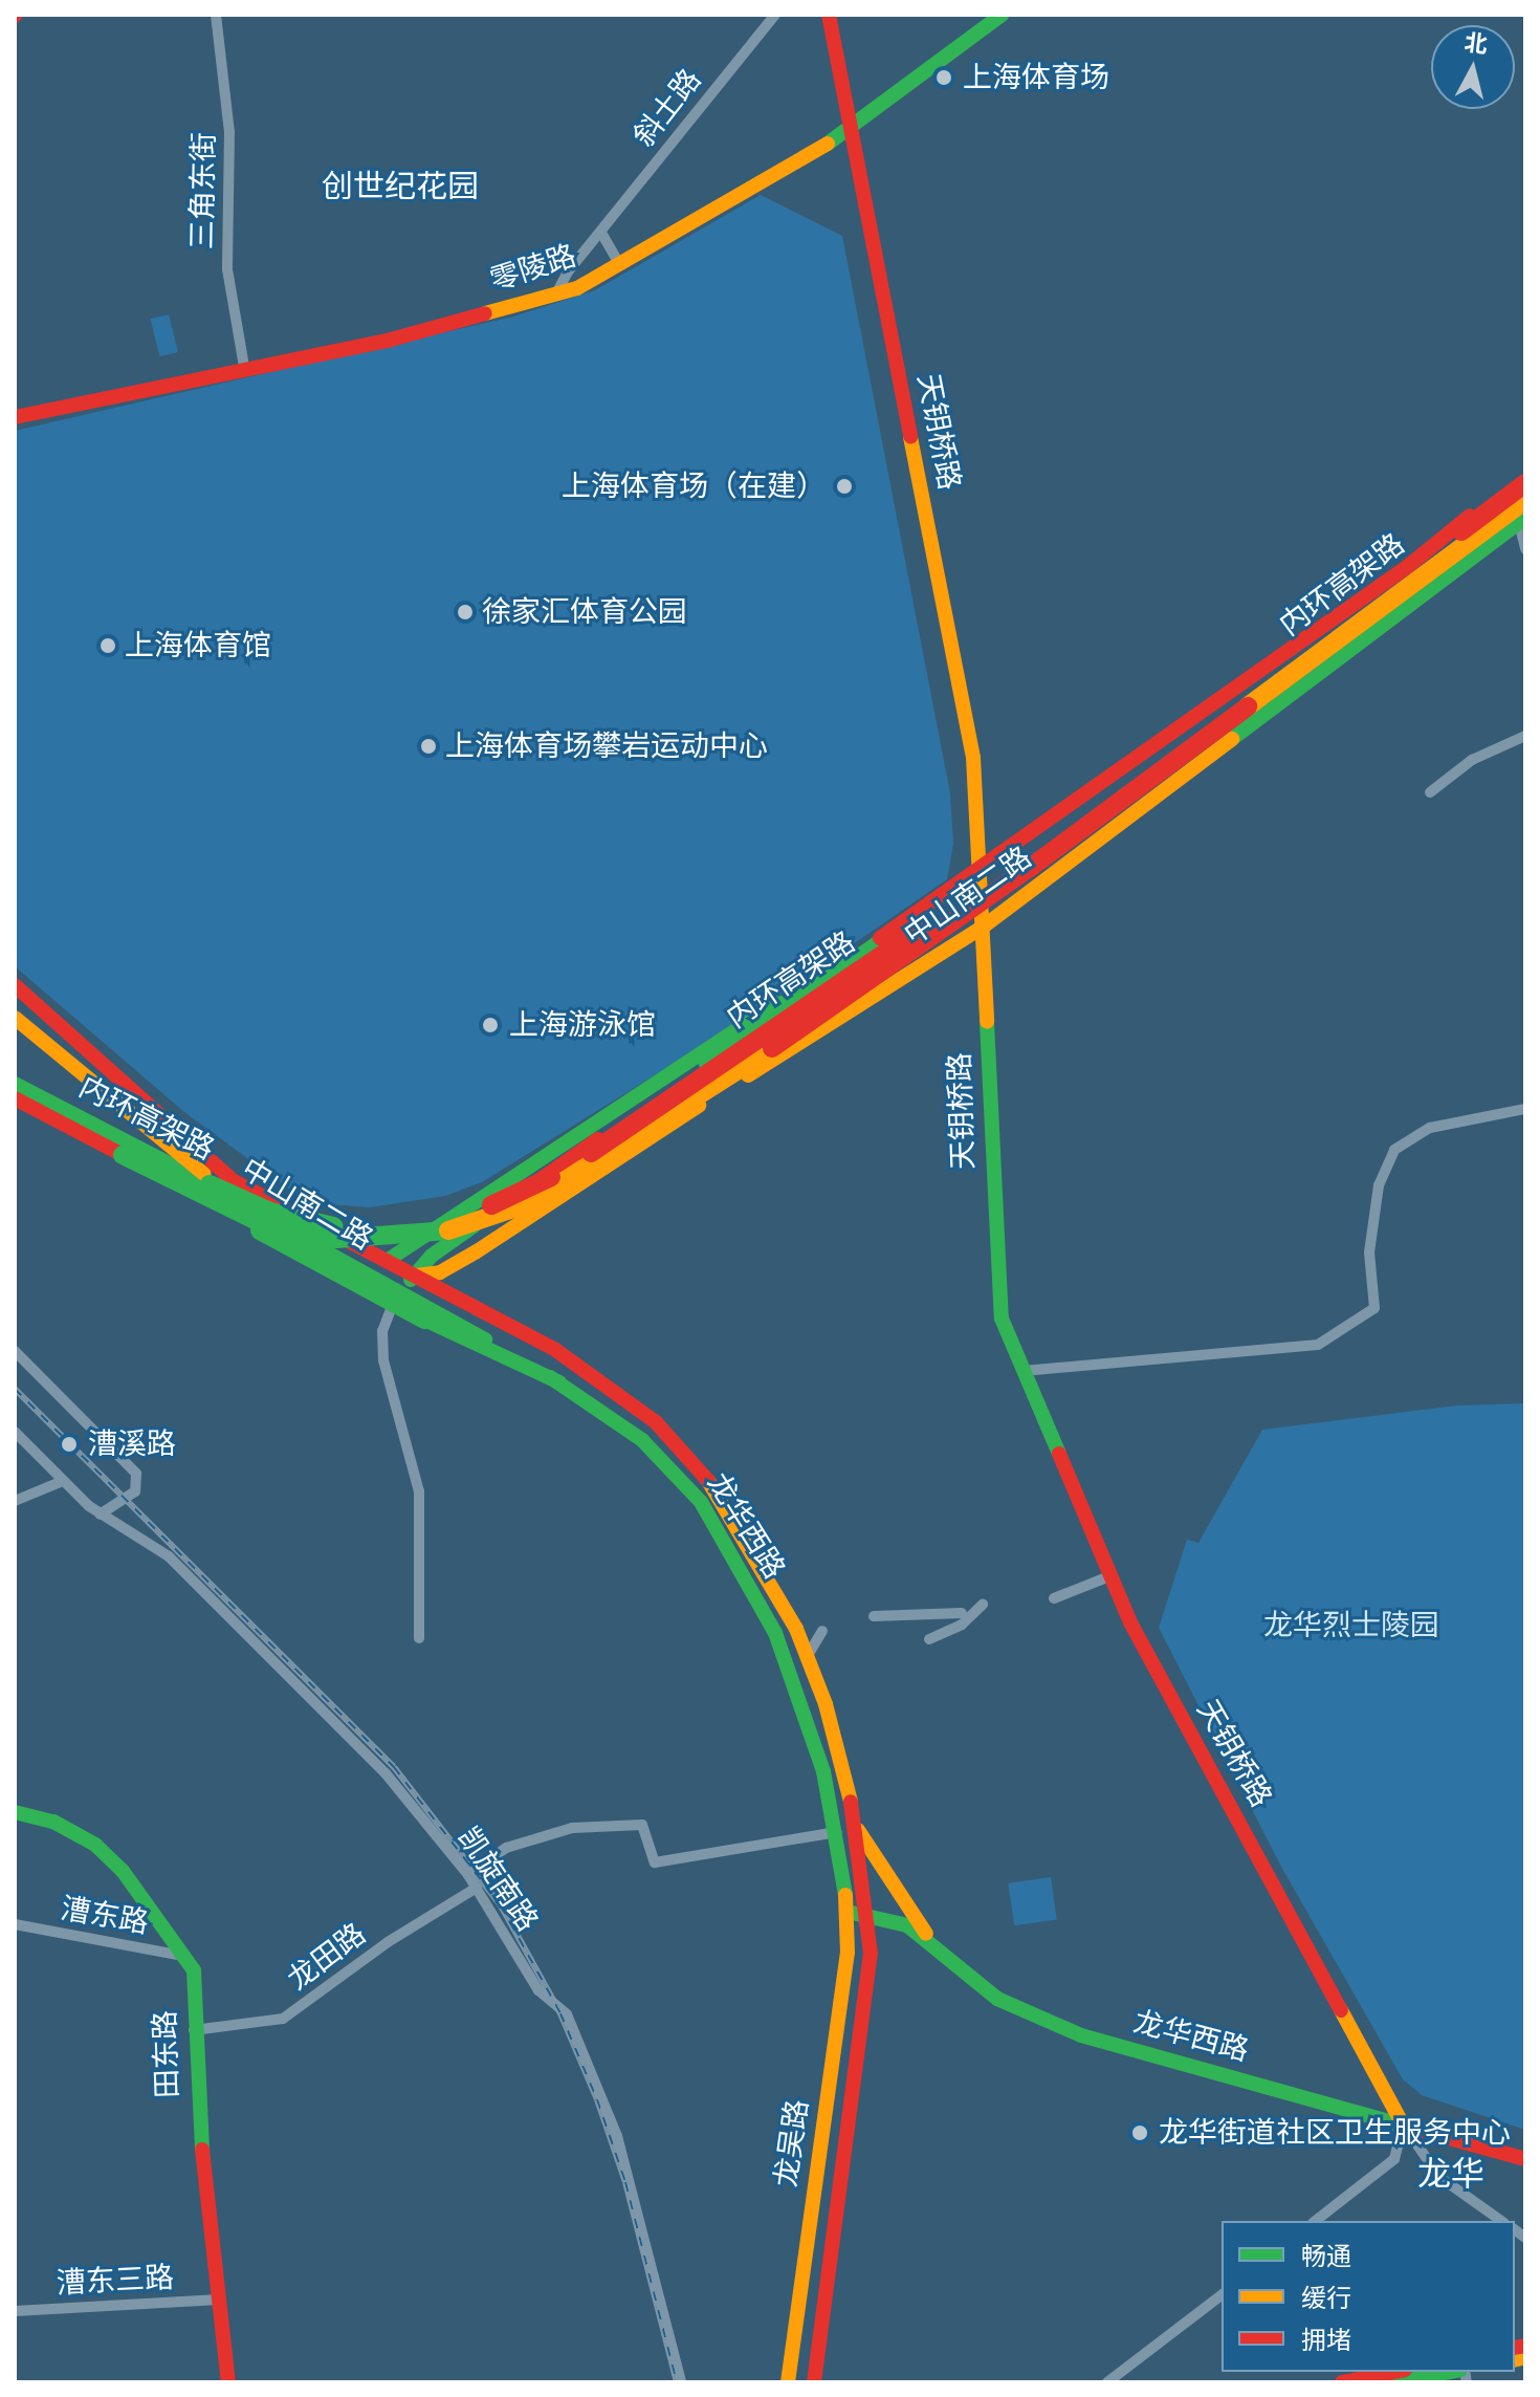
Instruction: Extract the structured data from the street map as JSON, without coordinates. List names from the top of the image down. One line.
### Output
{"streets":{"main road":["零陵路","天钥桥路","内环高架路","中山南二路","龙华西路","田东路","龙吴路"],"street":["斜土路","三角东街","凯旋南路","漕东路","龙田路","漕东三路"]},"crossings":[["斜土路","零陵路"],["三角东街","零陵路"],["零陵路","天钥桥路"],["天钥桥路","中山南二路"],["天钥桥路","龙华西路"],["中山南二路","龙华西路"],["龙华西路","龙吴路"],["凯旋南路","龙田路"],["漕东路","田东路"],["龙田路","田东路"],["田东路","漕东三路"]],"districts":["创世纪花园","龙华"],"parks":["龙华烈士陵园"],"places":["上海体育场","上海体育场（在建）","徐家汇体育公园","上海体育馆","上海体育场攀岩运动中心","上海游泳馆","漕溪路","龙华街道社区卫生服务中心"],"legend":["畅通","缓行","拥堵"],"north":"top"}
